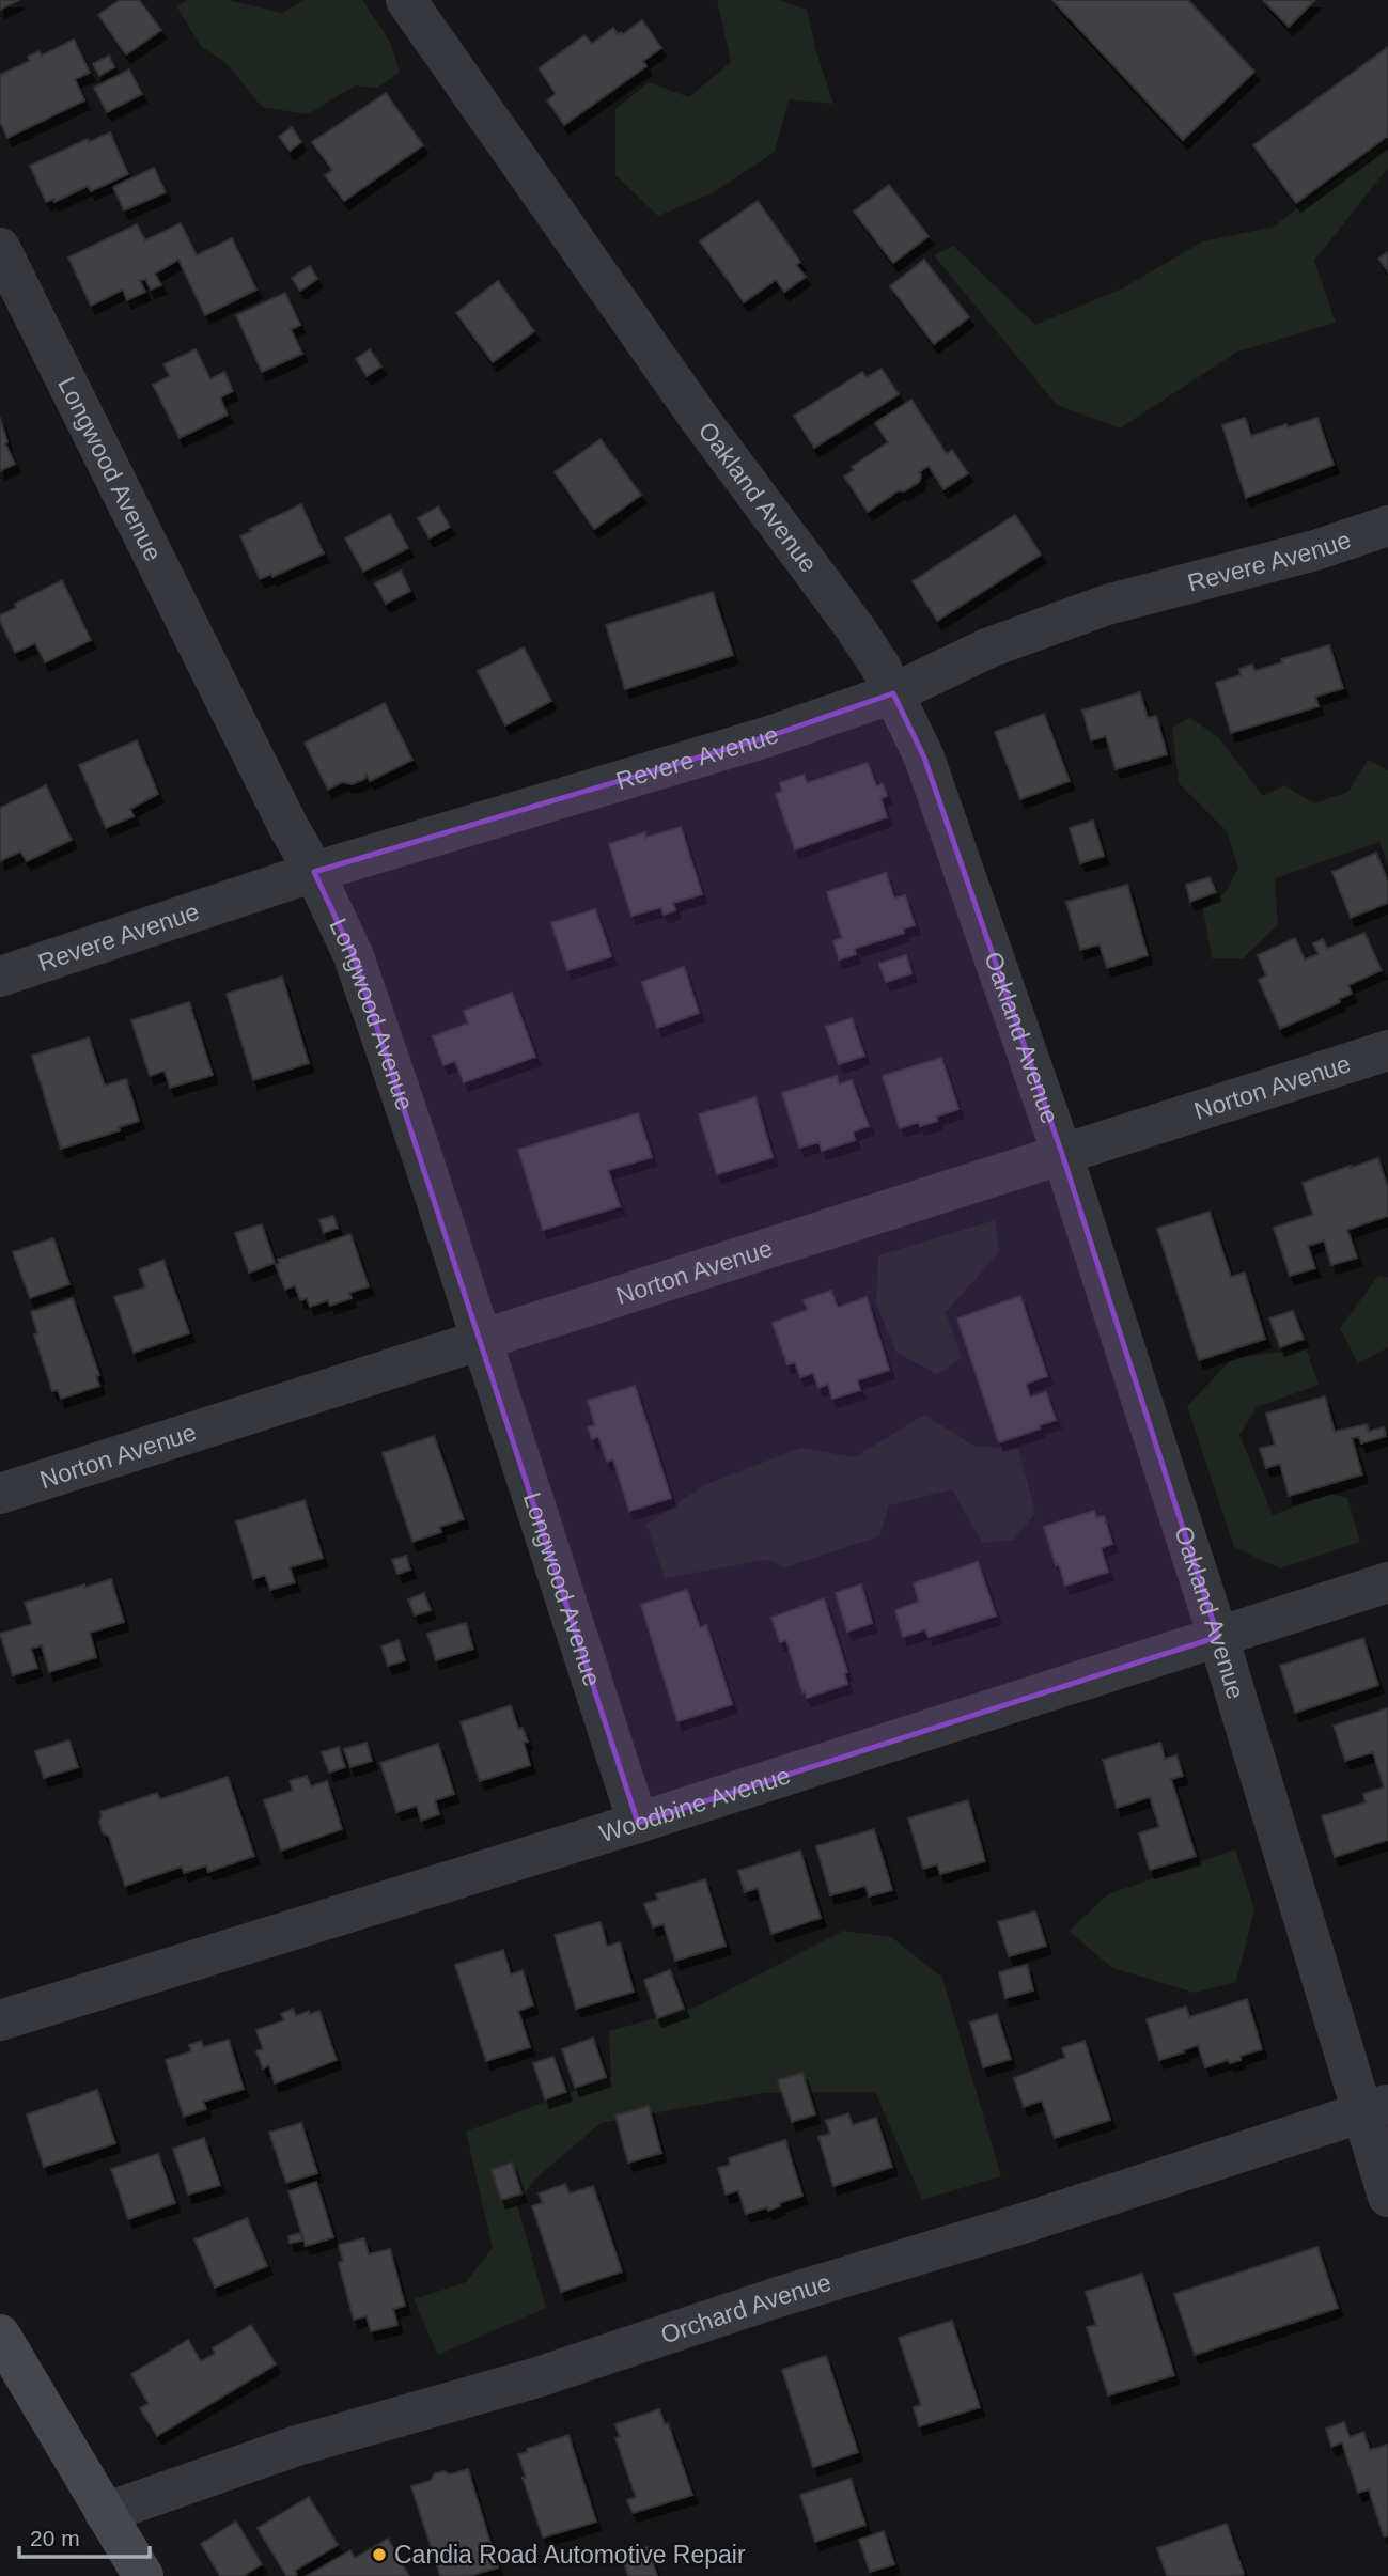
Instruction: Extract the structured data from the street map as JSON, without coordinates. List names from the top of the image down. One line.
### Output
{"streets":{"street":["Longwood Avenue","Oakland Avenue","Revere Avenue","Norton Avenue","Woodbine Avenue","Orchard Avenue"]},"crossings":[["Longwood Avenue","Revere Avenue"],["Longwood Avenue","Norton Avenue"],["Longwood Avenue","Woodbine Avenue"],["Oakland Avenue","Revere Avenue"],["Oakland Avenue","Norton Avenue"],["Oakland Avenue","Woodbine Avenue"],["Oakland Avenue","Orchard Avenue"]],"places":["Candia Road Automotive Repair"],"scale_bar":"20 m"}
